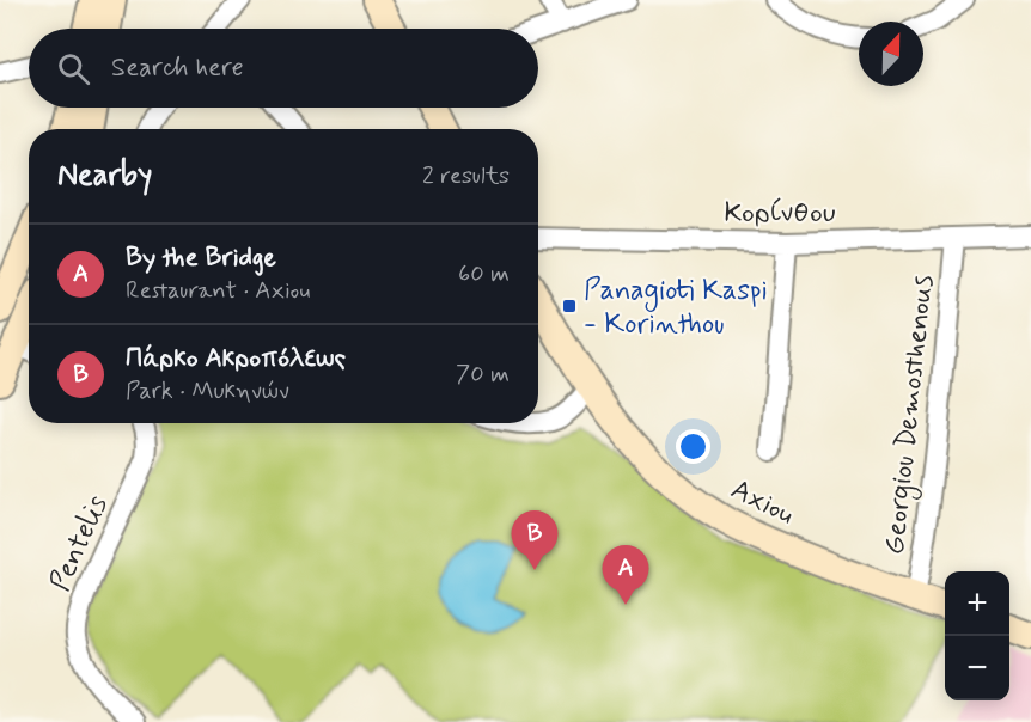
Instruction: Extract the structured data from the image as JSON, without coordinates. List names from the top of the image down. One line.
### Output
{"streets":{"street":["Κορίνθου","Georgiou Demosthenous","Axiou","Pentelis"]},"crossings":[["Κορίνθου","Georgiou Demosthenous"],["Georgiou Demosthenous","Axiou"]],"places":{"transit":["Panagioti Kaspi - Korinthou"]},"north":"top","page":{"search":"Search here","heading":["Nearby","2 results"],"list":[{"mark":"A","name":"By the Bridge","note":"Restaurant · Axiou","value":"60 m"},{"mark":"B","name":"Πάρκο Ακροπόλεως","note":"Park · Μυκηνών","value":"70 m"}],"pins":["B","A"],"map_buttons":["+","−"]}}
